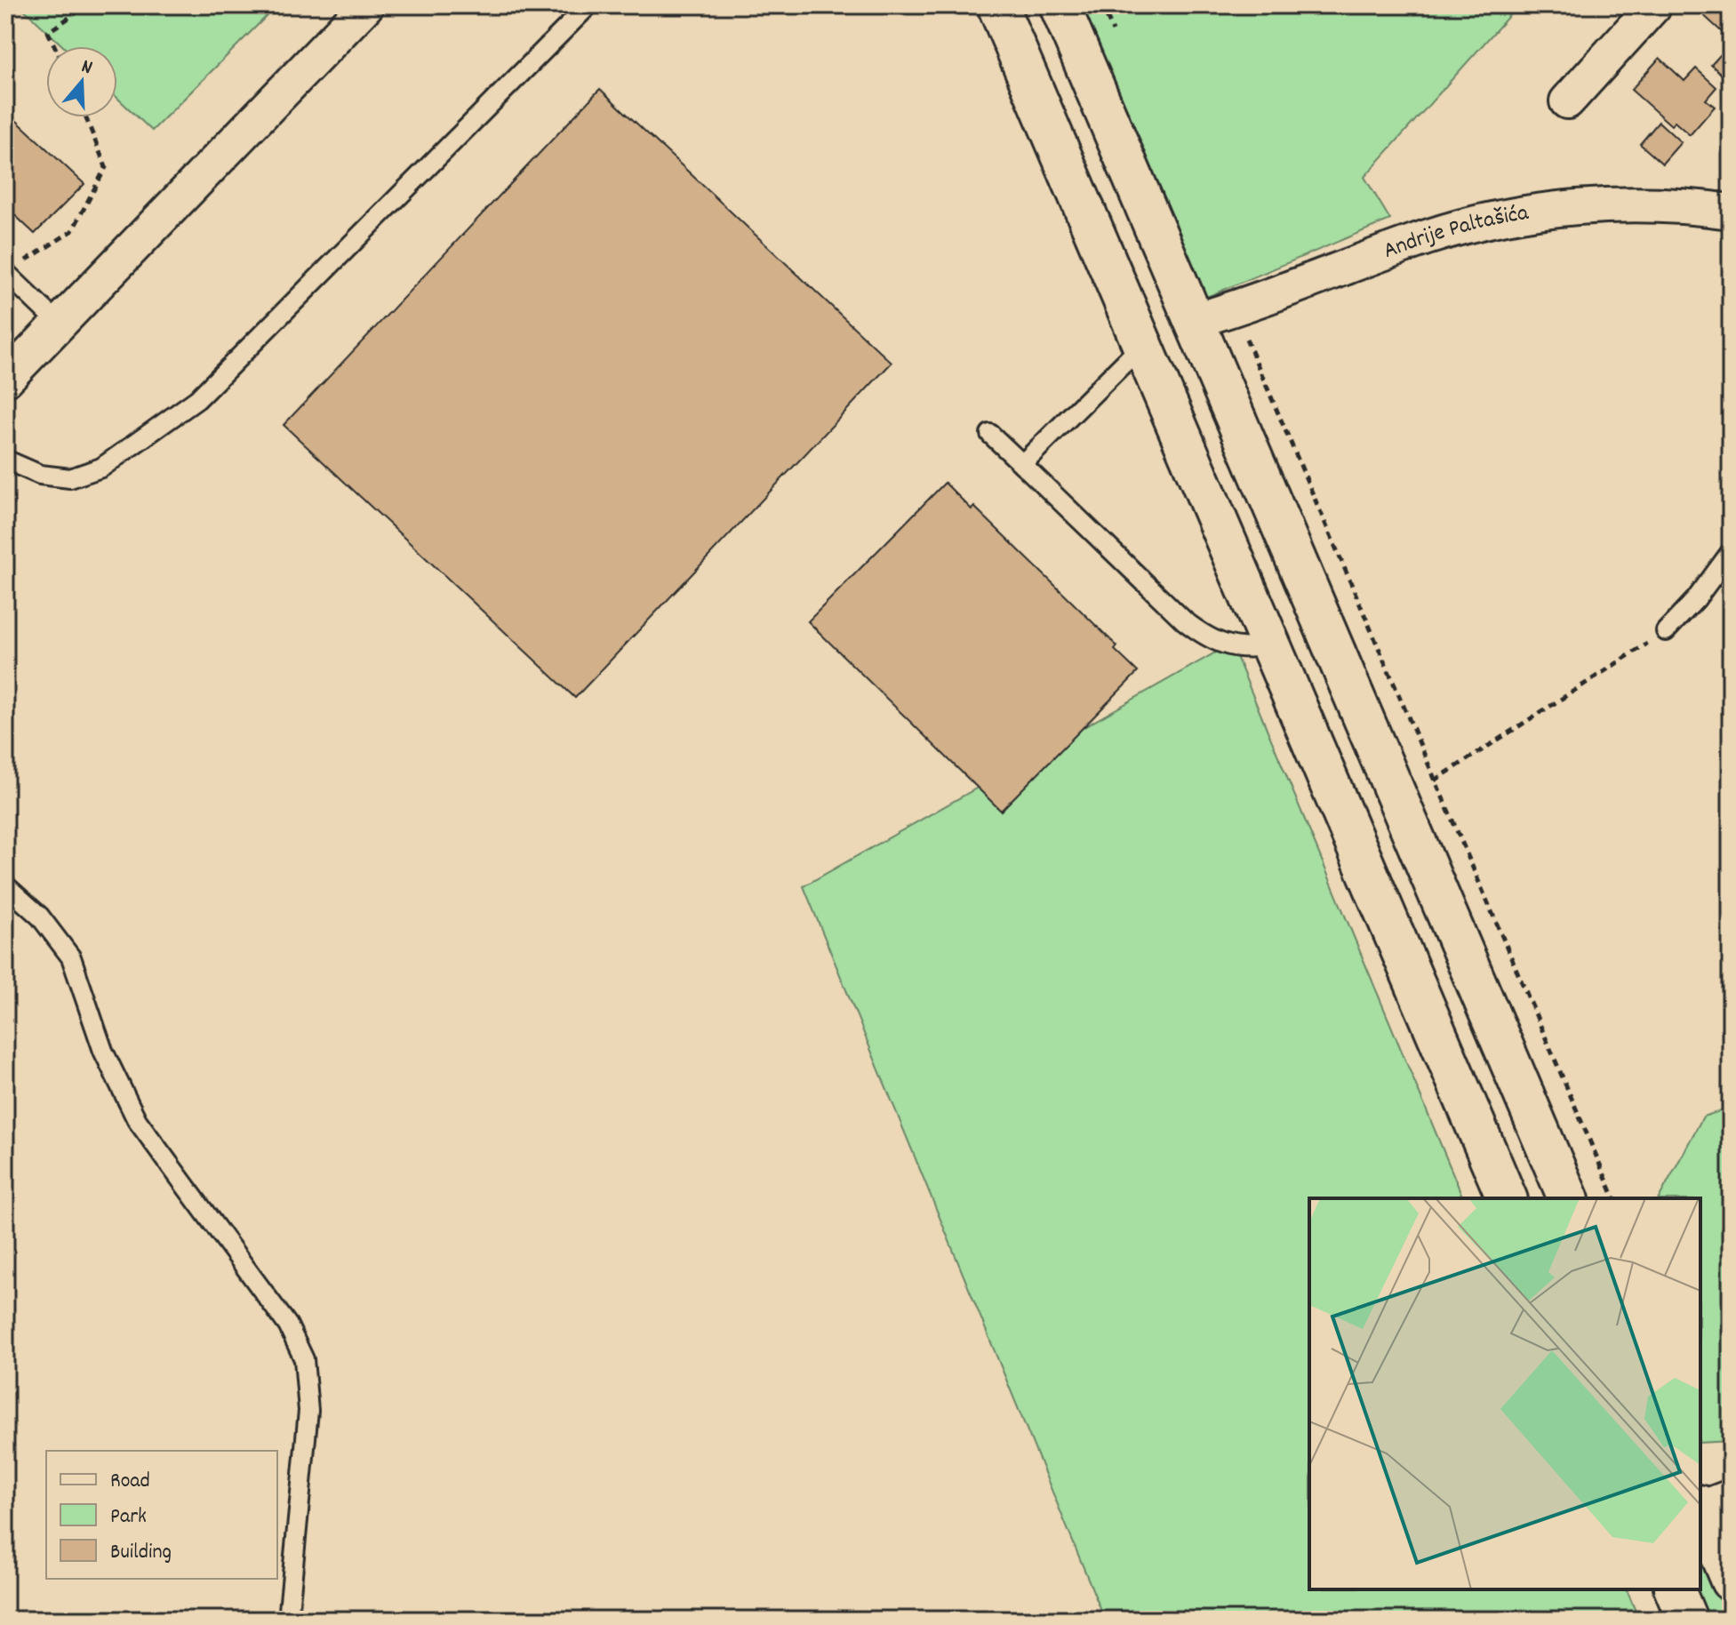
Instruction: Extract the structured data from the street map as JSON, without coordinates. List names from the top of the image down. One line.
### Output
{"streets":{"street":["Andrije Paltašića"]},"legend":["Road","Park","Building"],"north":"top"}
